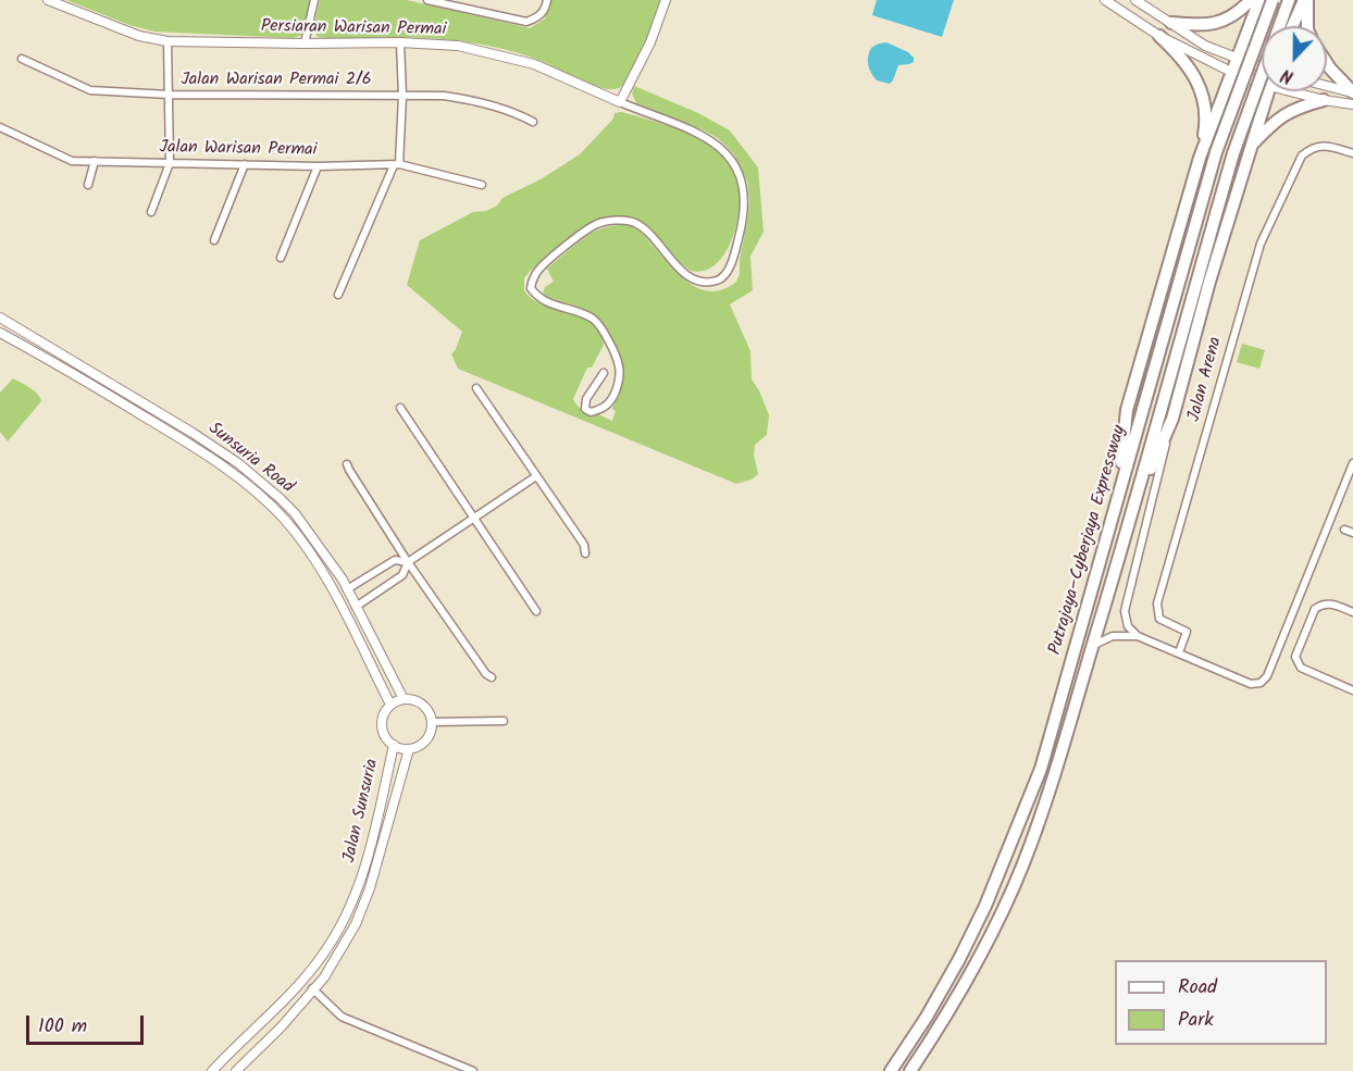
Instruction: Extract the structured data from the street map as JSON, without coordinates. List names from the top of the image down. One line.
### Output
{"streets":{"highway":["Putrajaya–Cyberjaya Expressway"],"street":["Persiaran Warisan Permai","Jalan Warisan Permai 2/6","Jalan Warisan Permai","Jalan Arena","Sunsuria Road","Jalan Sunsuria"]},"crossings":[["Sunsuria Road","Jalan Sunsuria"]],"legend":["Road","Park"],"scale_bar":"100 m","north":"bottom"}
